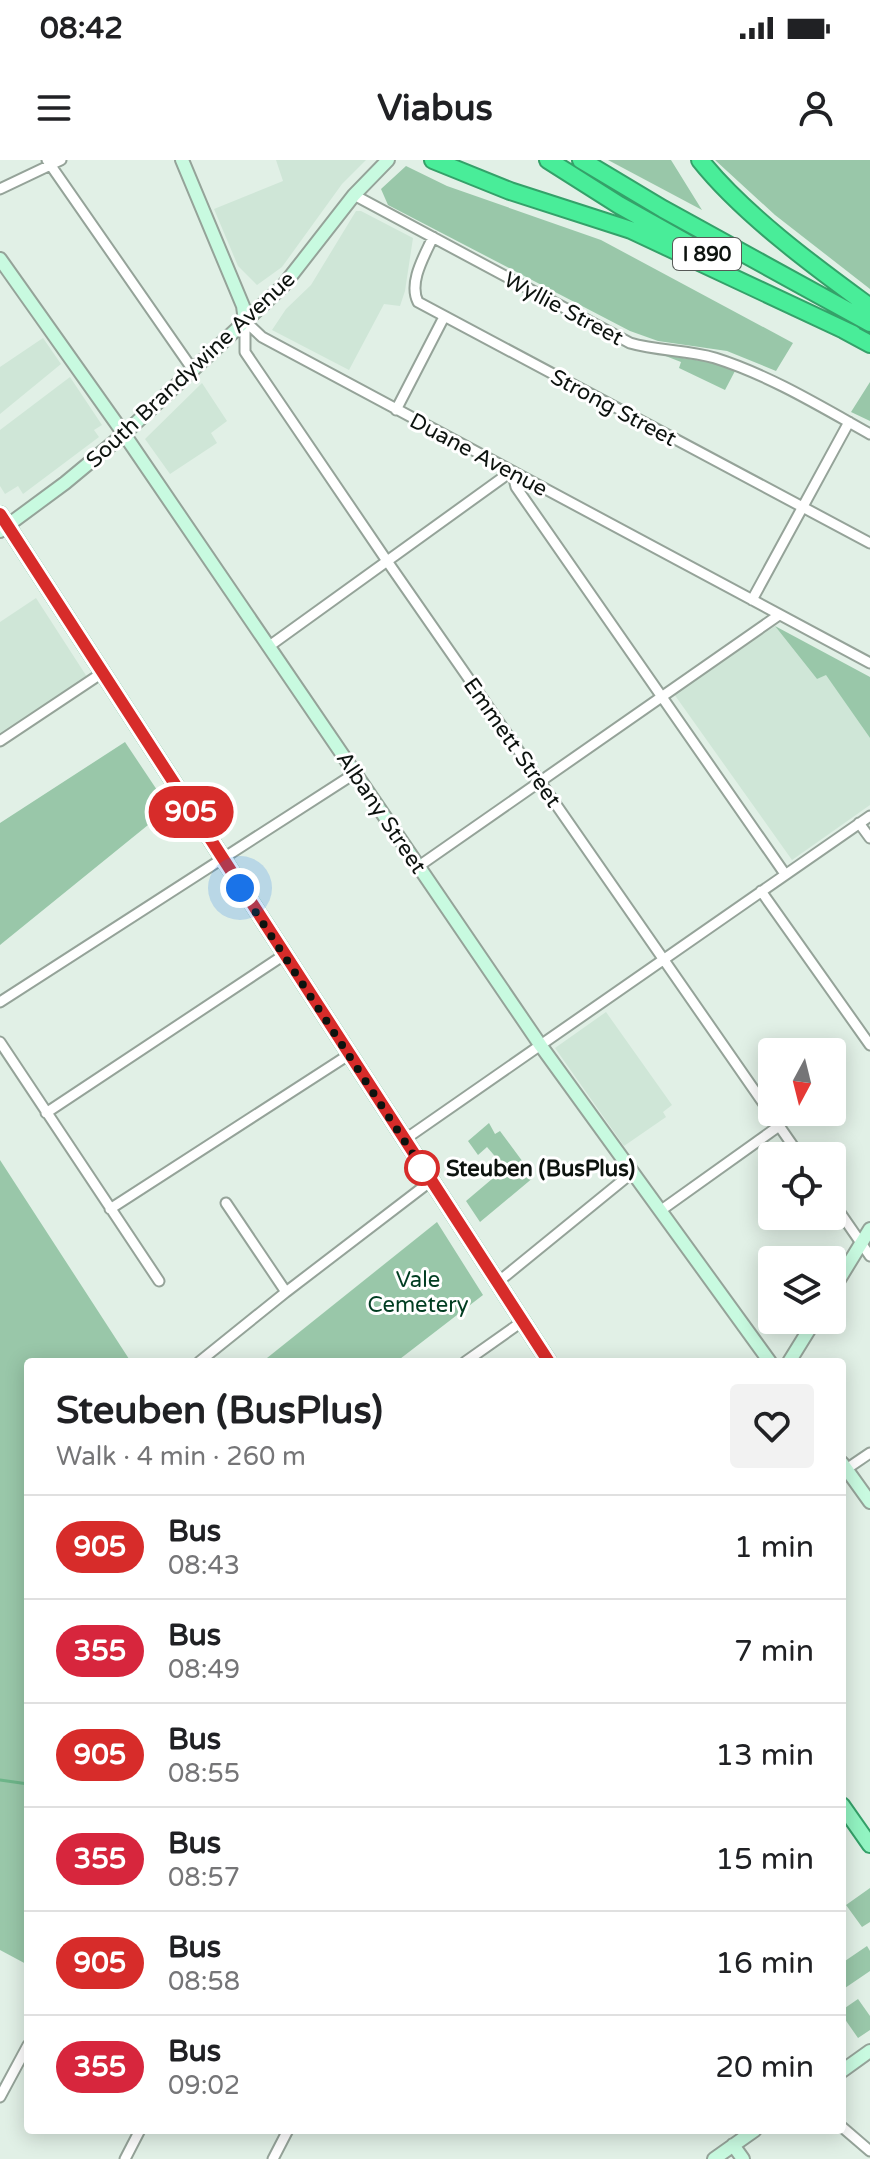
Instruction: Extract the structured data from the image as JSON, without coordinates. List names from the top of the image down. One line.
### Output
{"streets":{"highway":["I 890"],"street":["Wyllie Street","South Brandywine Avenue","Strong Street","Duane Avenue","Emmett Street","Albany Street"]},"crossings":[["Wyllie Street","South Brandywine Avenue"],["Wyllie Street","Strong Street"],["South Brandywine Avenue","Duane Avenue"],["South Brandywine Avenue","Emmett Street"],["South Brandywine Avenue","Albany Street"],["Duane Avenue","Emmett Street"]],"parks":["Vale Cemetery"],"places":["Steuben (BusPlus)"],"lines":["bus line 905"],"north":"bottom","page":{"status":"08:42","header":"Viabus","on_map":"905","heading":["Steuben (BusPlus)","Walk · 4 min · 260 m"],"list":[{"mark":"905","name":"Bus","note":"08:43","value":"1 min"},{"mark":"355","name":"Bus","note":"08:49","value":"7 min"},{"mark":"905","name":"Bus","note":"08:55","value":"13 min"},{"mark":"355","name":"Bus","note":"08:57","value":"15 min"},{"mark":"905","name":"Bus","note":"08:58","value":"16 min"},{"mark":"355","name":"Bus","note":"09:02","value":"20 min"}]}}
